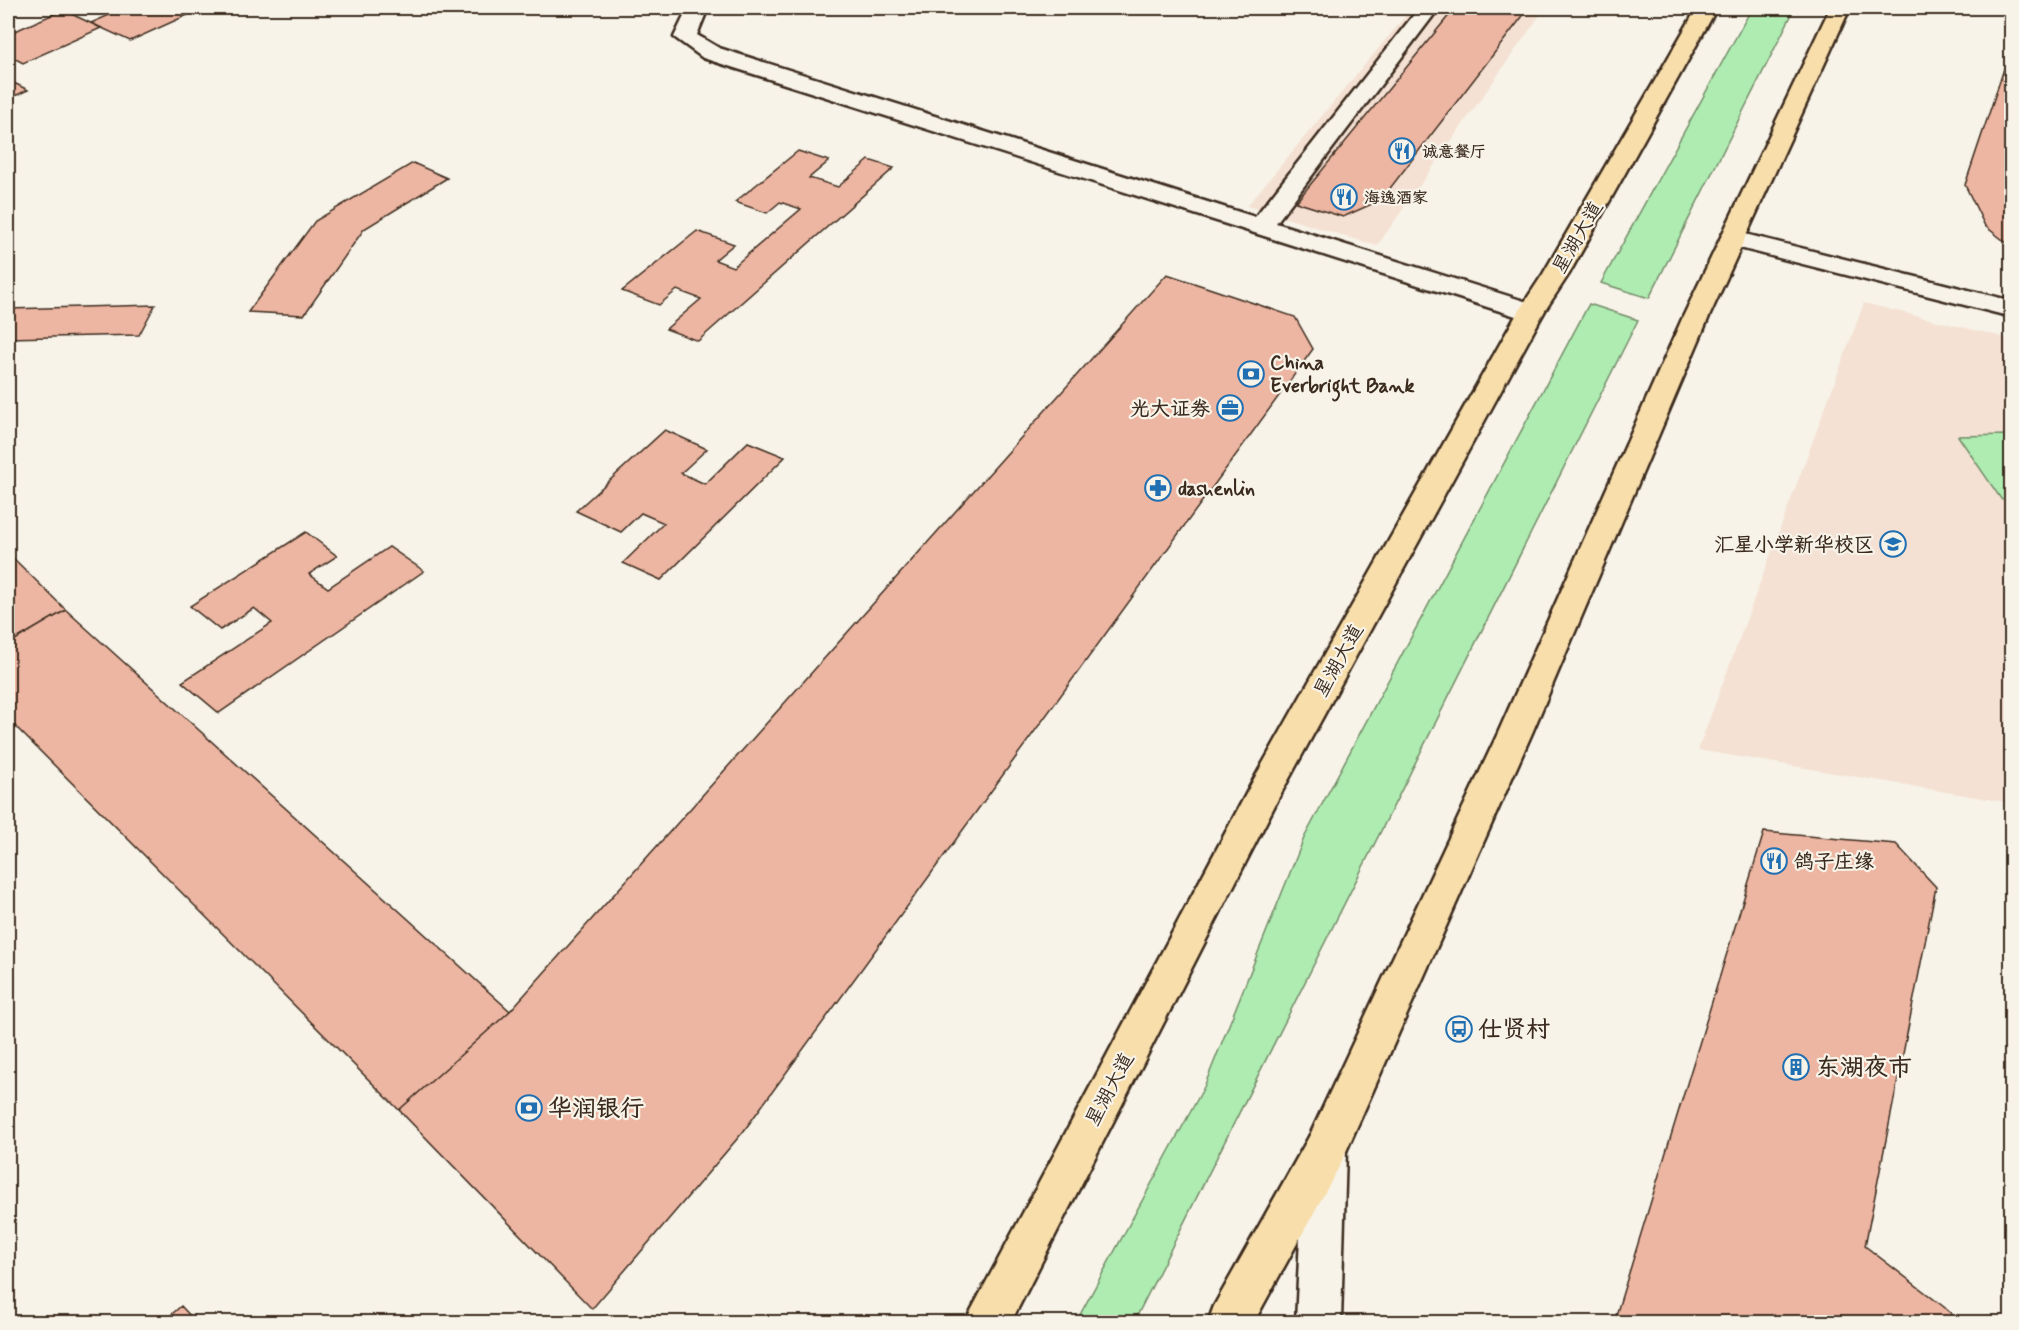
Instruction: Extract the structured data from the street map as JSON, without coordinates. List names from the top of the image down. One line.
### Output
{"streets":{"main road":["星湖大道"]},"places":{"restaurant":["诚意餐厅","海逸酒家","鸽子庄缘"],"bank":["China Everbright Bank","华润银行"],"office":["光大证券"],"pharmacy":["dashenlin"],"school or university":["汇星小学新华校区"],"bus stop":["仕贤村"],"building":["东湖夜市"]}}
